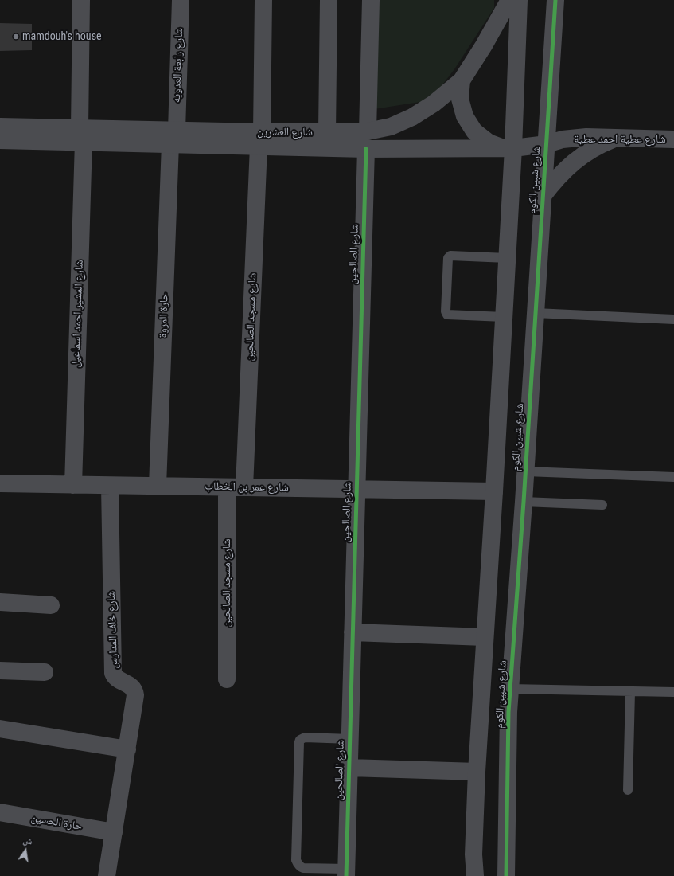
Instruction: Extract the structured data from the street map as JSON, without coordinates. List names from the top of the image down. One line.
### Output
{"streets":{"street":["شارع رابعة العدويه","شارع العشرين","شارع عطية احمد عطية","شارع شبين الكوم","شارع الصالحين","شارع المشير احمد اسماعيل","حارة المروة","شارع مسجد الصالحين","شارع عمر بن الخطاب","شارع خلف المدارس","حارة الحسين"]},"crossings":[["شارع رابعة العدويه","شارع العشرين"],["شارع رابعة العدويه","حارة المروة"],["شارع العشرين","شارع عطية احمد عطية"],["شارع العشرين","شارع شبين الكوم"],["شارع العشرين","شارع الصالحين"],["شارع العشرين","شارع المشير احمد اسماعيل"],["شارع العشرين","حارة المروة"],["شارع العشرين","شارع مسجد الصالحين"],["شارع عطية احمد عطية","شارع شبين الكوم"],["شارع شبين الكوم","شارع عمر بن الخطاب"],["شارع الصالحين","شارع عمر بن الخطاب"],["شارع المشير احمد اسماعيل","شارع عمر بن الخطاب"],["حارة المروة","شارع عمر بن الخطاب"],["شارع مسجد الصالحين","شارع عمر بن الخطاب"],["شارع عمر بن الخطاب","شارع خلف المدارس"],["شارع خلف المدارس","حارة الحسين"]],"places":["mamdouh's house"],"north":"top"}
